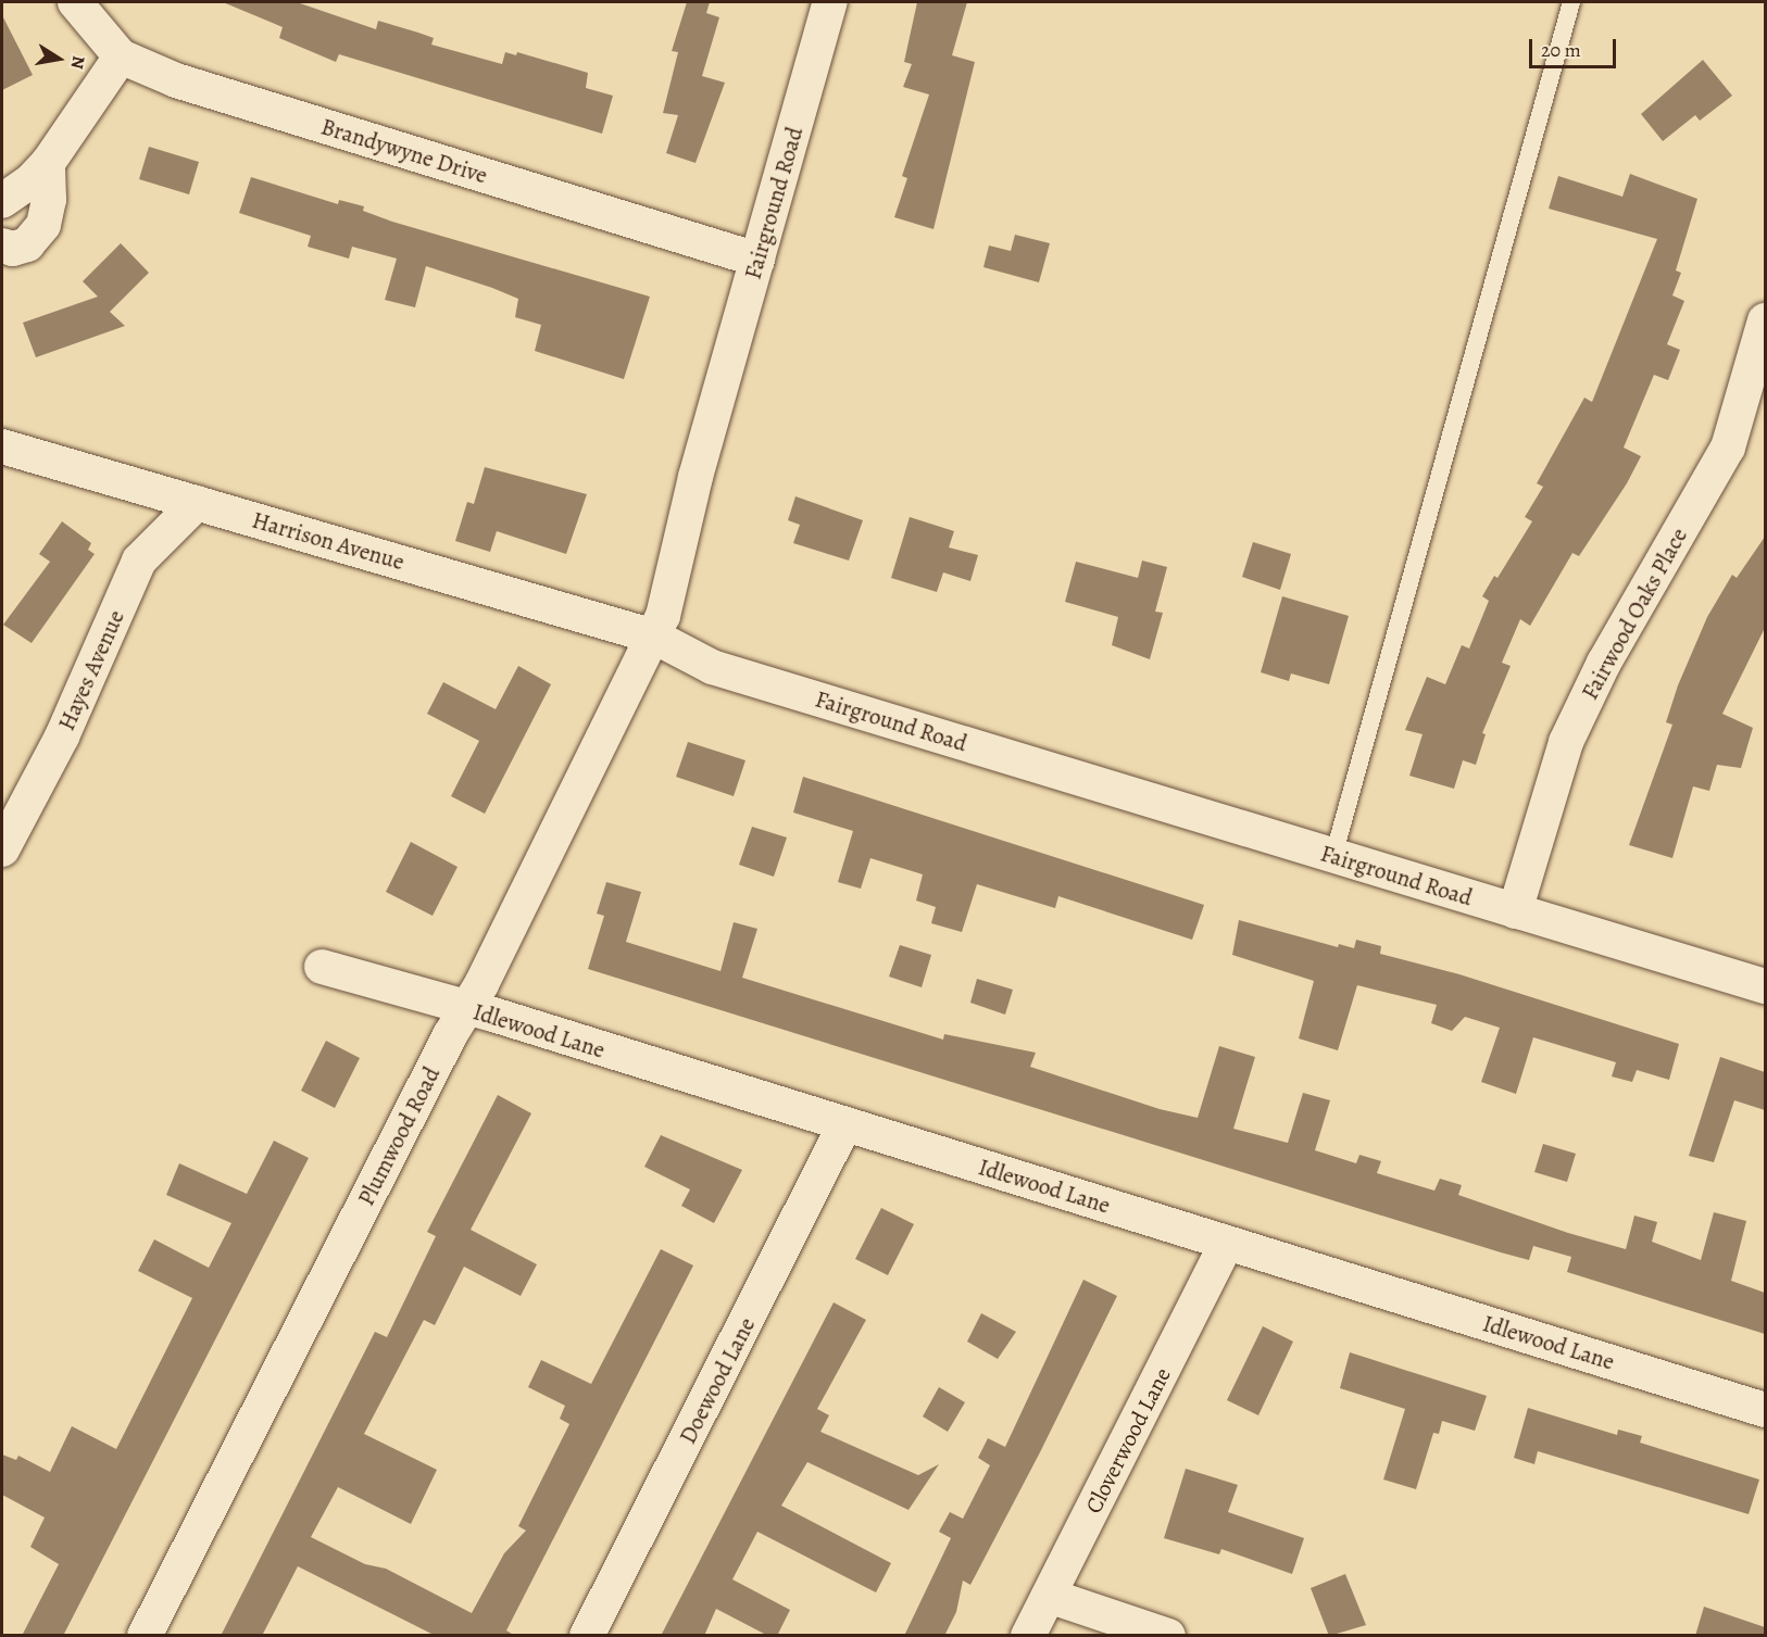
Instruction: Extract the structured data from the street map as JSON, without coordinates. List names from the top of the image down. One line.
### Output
{"streets":{"street":["Brandywyne Drive","Fairground Road","Harrison Avenue","Fairwood Oaks Place","Hayes Avenue","Idlewood Lane","Plumwood Road","Doewood Lane","Cloverwood Lane"]},"crossings":[["Brandywyne Drive","Fairground Road"],["Fairground Road","Harrison Avenue"],["Fairground Road","Fairwood Oaks Place"],["Fairground Road","Plumwood Road"],["Harrison Avenue","Hayes Avenue"],["Harrison Avenue","Plumwood Road"],["Idlewood Lane","Plumwood Road"],["Idlewood Lane","Doewood Lane"],["Idlewood Lane","Cloverwood Lane"]],"scale_bar":"20 m","north":"right"}
